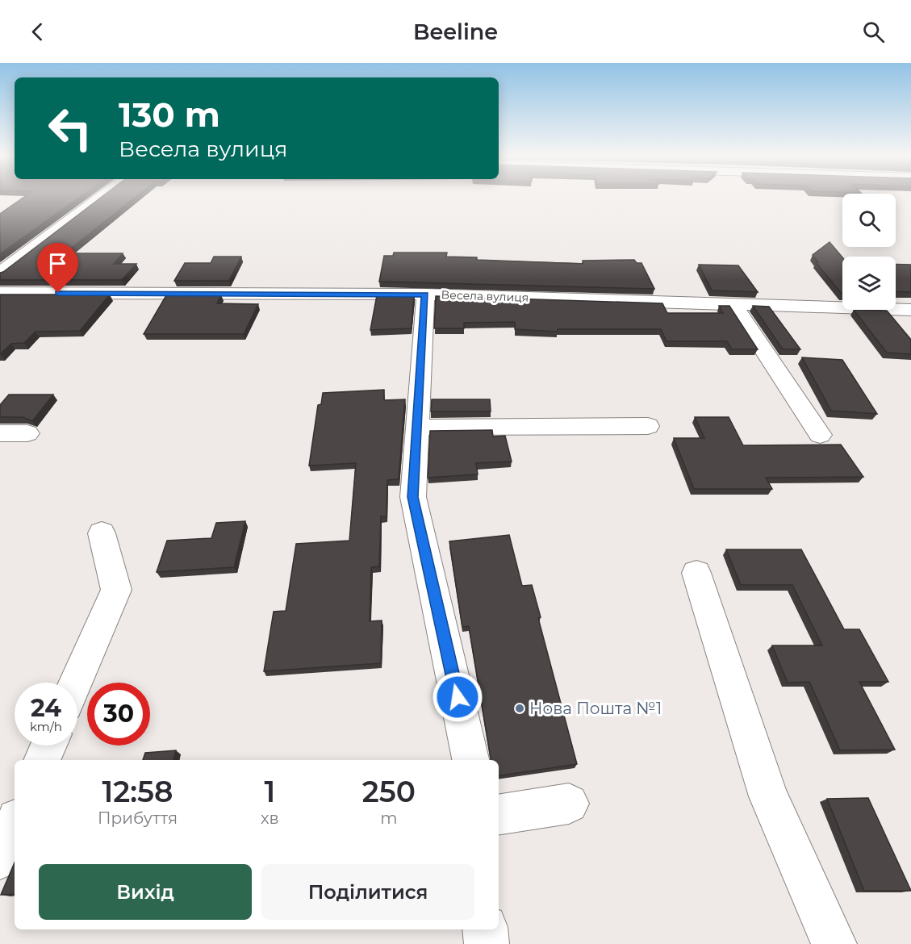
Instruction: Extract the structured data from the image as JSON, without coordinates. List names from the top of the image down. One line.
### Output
{"streets":{"street":["Весела вулиця"]},"places":["Нова Пошта №1"],"page":{"header":"Beeline","turn":["130 m","Весела вулиця"],"speed":"24 km/h","limit":"30","eta":["12:58","Прибуття","1","хв","250","m"],"buttons":["Вихід","Поділитися"]}}
